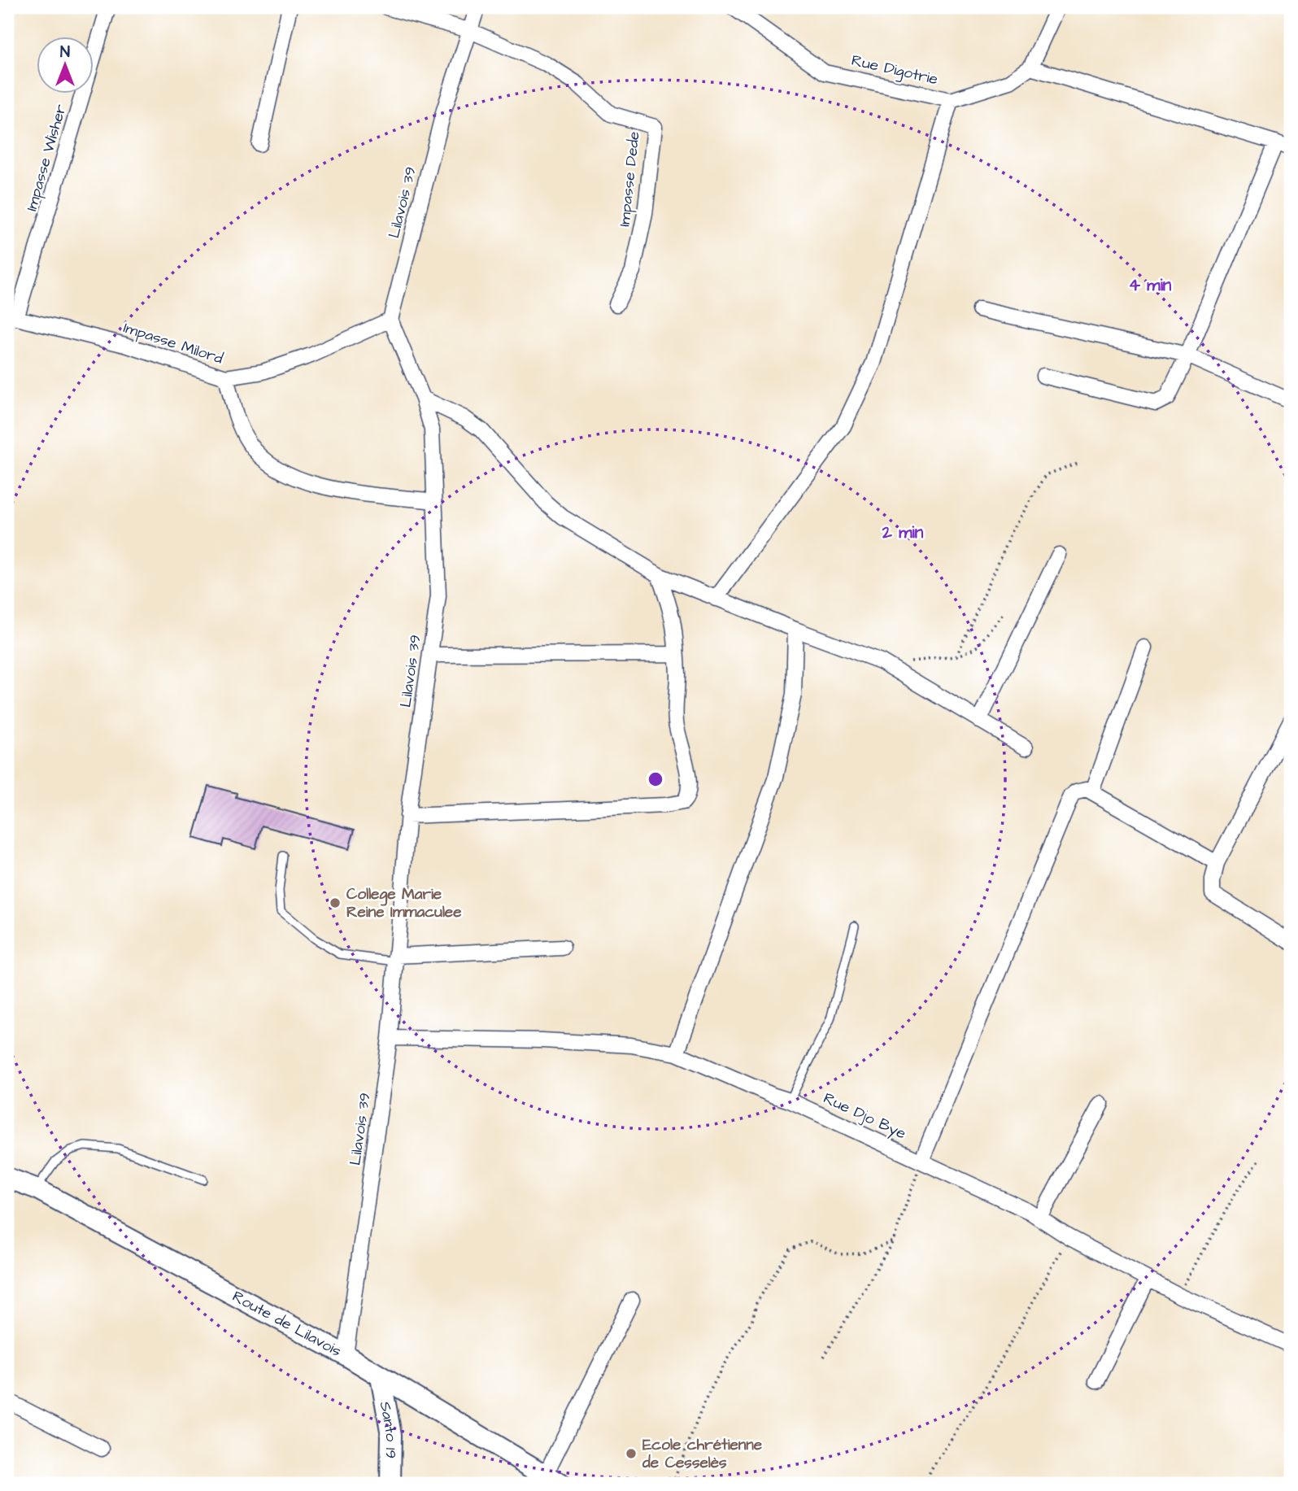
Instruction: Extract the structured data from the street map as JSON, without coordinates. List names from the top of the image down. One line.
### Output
{"streets":{"main road":["Route de Lilavois","Santo 19"],"street":["Rue Digotrie","Impasse Wisher","Impasse Dede","Lilavois 39","Impasse Milord","Rue Djo Bye"]},"crossings":[["Impasse Wisher","Impasse Milord"],["Impasse Dede","Lilavois 39"],["Lilavois 39","Impasse Milord"],["Lilavois 39","Rue Djo Bye"],["Lilavois 39","Route de Lilavois"],["Route de Lilavois","Santo 19"]],"places":["College Marie Reine Immaculee","Ecole chrétienne de Cesselès"],"north":"top","rings":["4 min","2 min"]}
